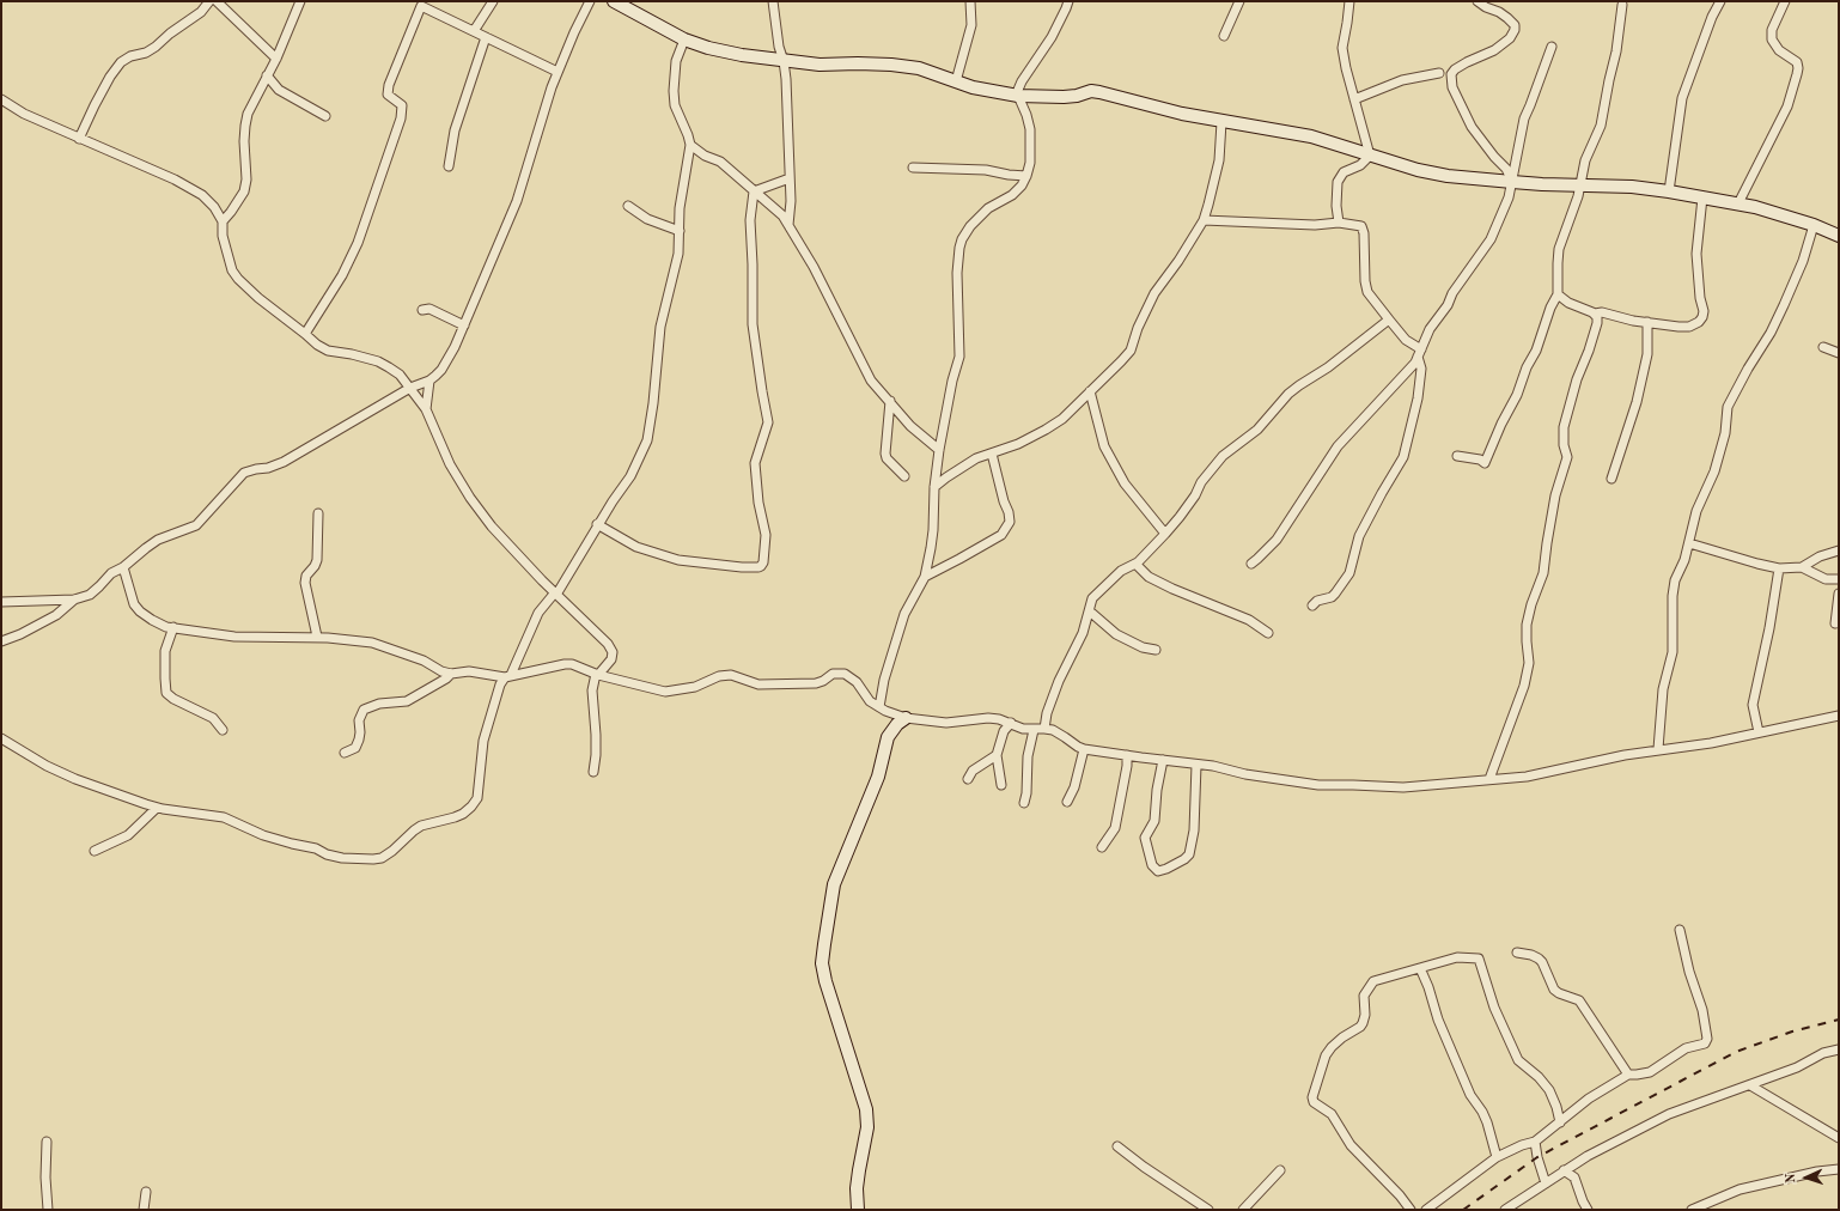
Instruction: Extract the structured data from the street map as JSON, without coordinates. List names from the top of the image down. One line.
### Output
{"north":"left"}
